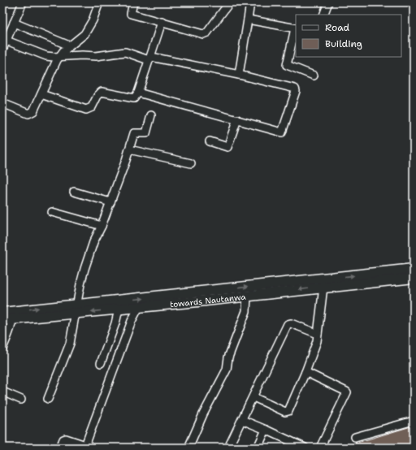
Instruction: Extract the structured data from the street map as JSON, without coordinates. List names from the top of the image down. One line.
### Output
{"streets":{"main road":["towards Nautanwa"]},"legend":["Road","Building"]}
